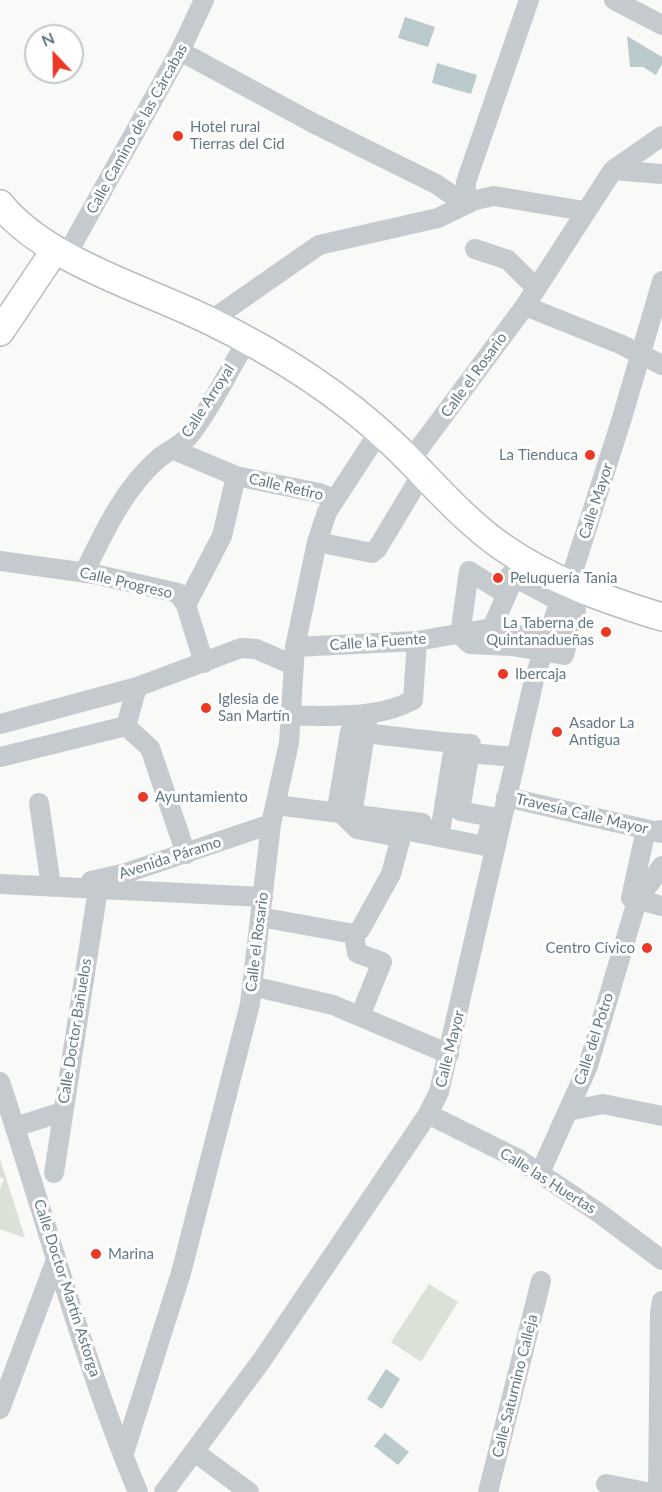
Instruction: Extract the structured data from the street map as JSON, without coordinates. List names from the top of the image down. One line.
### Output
{"streets":{"street":["Calle Camino de las Cárcabas","Calle el Rosario","Calle Arroyal","Calle Retiro","Calle Mayor","Calle Progreso","Calle la Fuente","Travesía Calle Mayor","Avenida Páramo","Calle Doctor Bañuelos","Calle del Potro","Calle las Huertas","Calle Doctor Martín Astorga","Calle Saturnino Calleja"]},"crossings":[["Calle el Rosario","Calle Retiro"],["Calle el Rosario","Calle la Fuente"],["Calle el Rosario","Avenida Páramo"],["Calle el Rosario","Calle Doctor Martín Astorga"],["Calle Arroyal","Calle Retiro"],["Calle Arroyal","Calle Progreso"],["Calle Retiro","Calle Progreso"],["Calle Mayor","Travesía Calle Mayor"],["Calle Mayor","Calle las Huertas"],["Avenida Páramo","Calle Doctor Bañuelos"],["Calle del Potro","Calle las Huertas"]],"places":["Hotel rural Tierras del Cid","La Tienduca","Peluquería Tania","La Taberna de Quintanadueñas","Ibercaja","Iglesia de San Martín","Asador La Antigua","Ayuntamiento","Centro Cívico","Marina"],"north":"top"}
